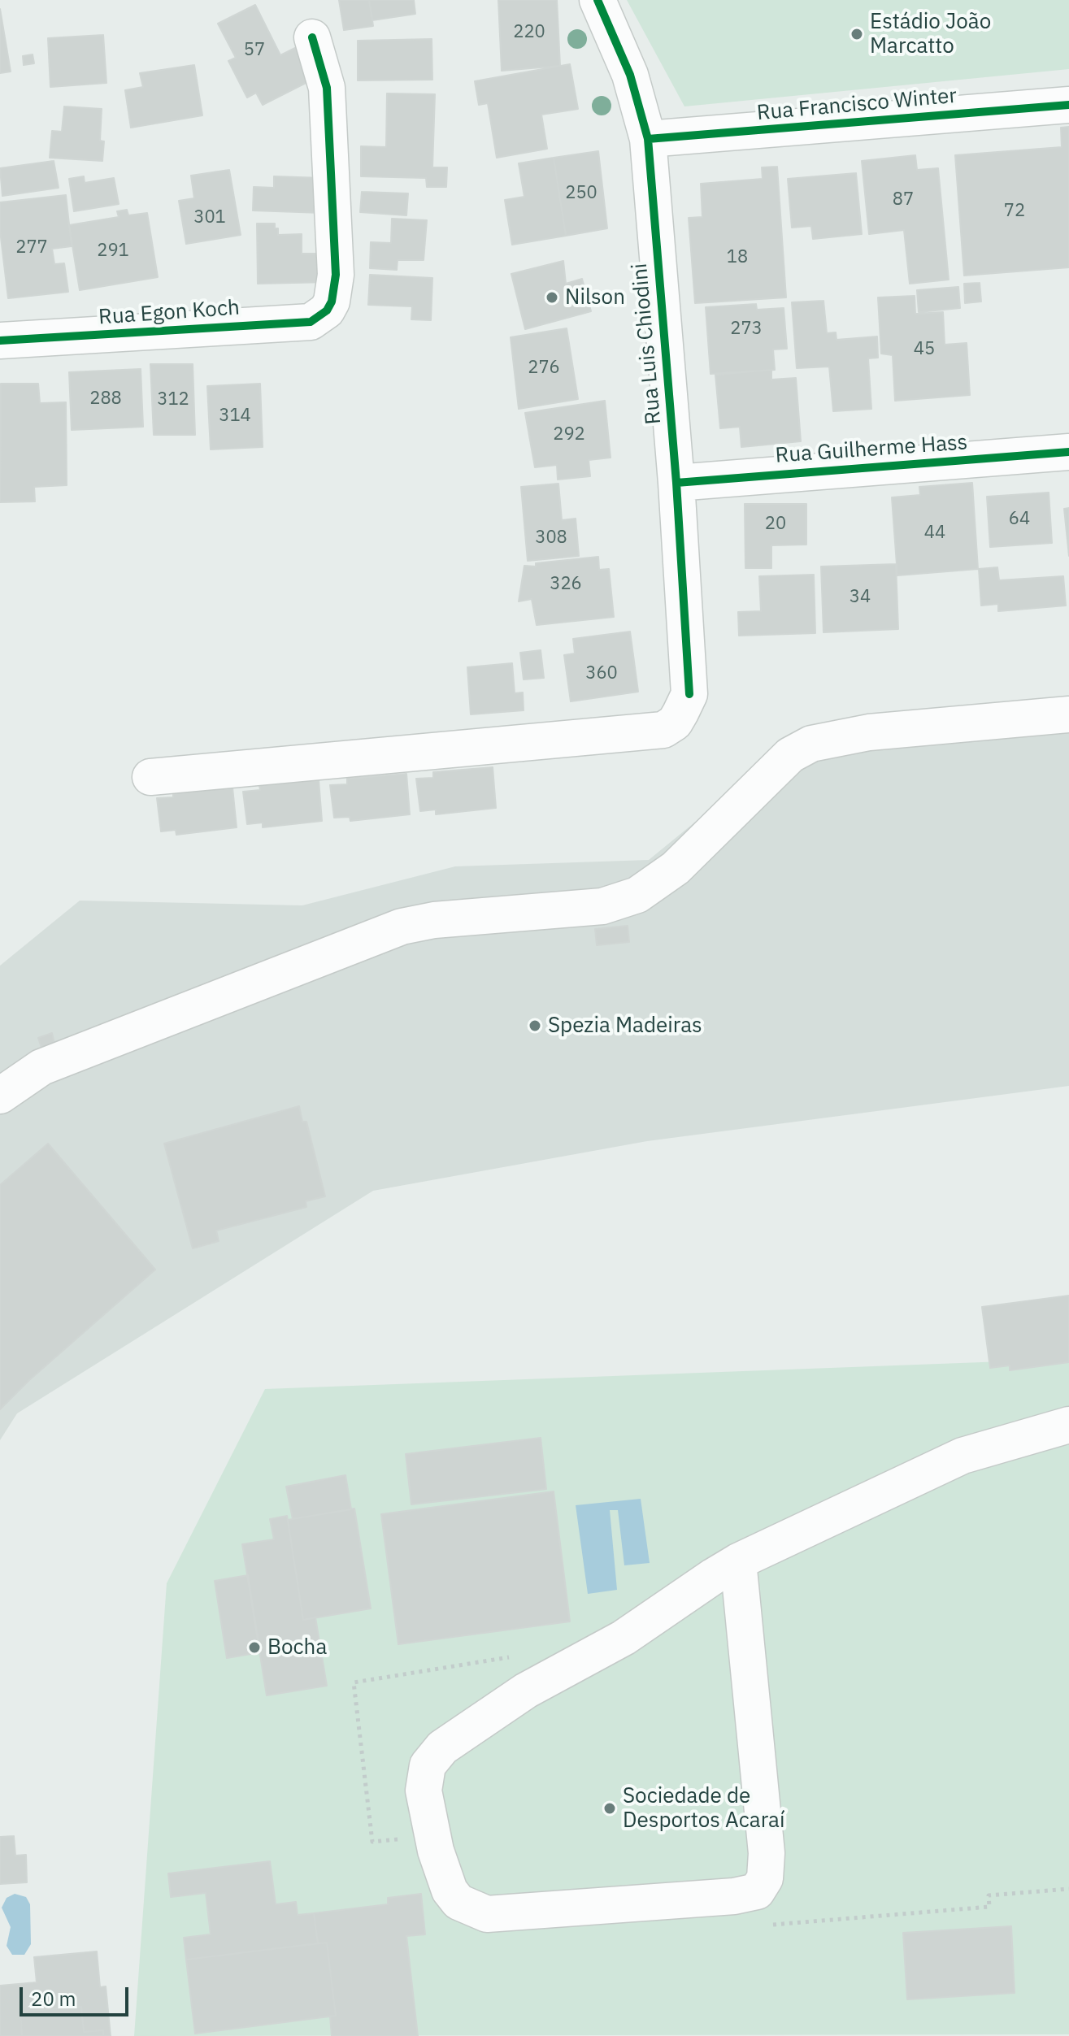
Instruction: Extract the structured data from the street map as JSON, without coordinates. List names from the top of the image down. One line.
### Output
{"streets":{"street":["Rua Francisco Winter","Rua Egon Koch","Rua Luis Chiodini","Rua Guilherme Hass"]},"crossings":[["Rua Francisco Winter","Rua Luis Chiodini"],["Rua Luis Chiodini","Rua Guilherme Hass"]],"places":["Estádio João Marcatto","Nilson","Spezia Madeiras","Bocha","Sociedade de Desportos Acaraí"],"house_numbers":["220","57","250","87","72","301","277","291","18","273","45","276","288","312","314","292","64","20","44","308","326","34","360"],"scale_bar":"20 m"}
